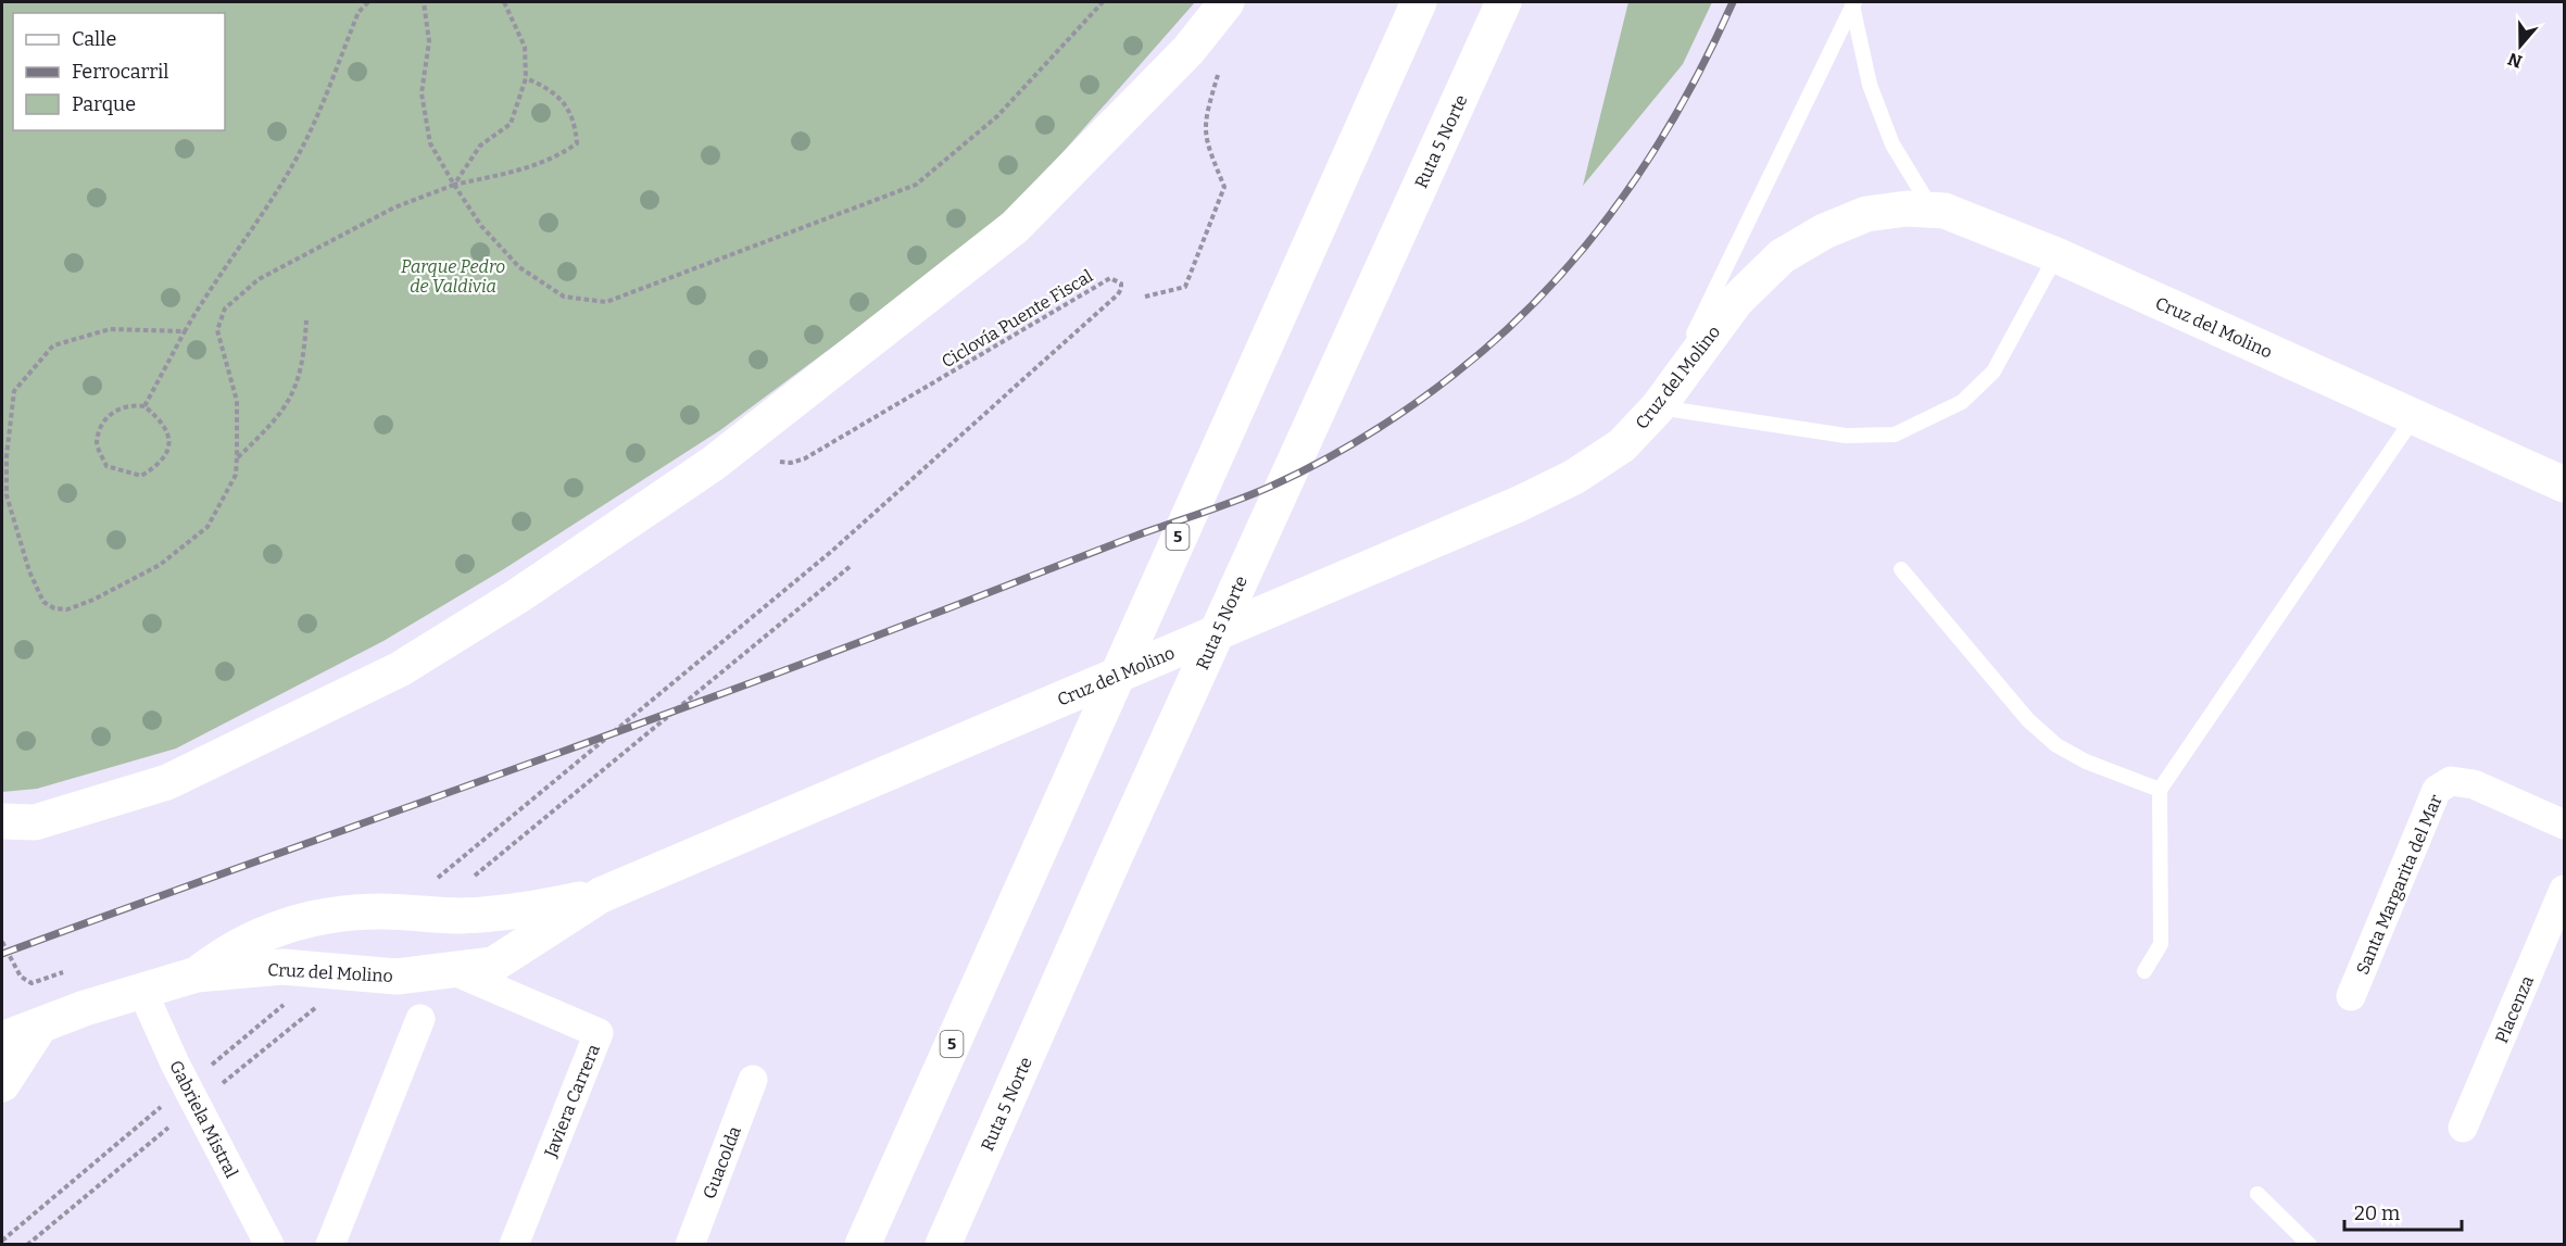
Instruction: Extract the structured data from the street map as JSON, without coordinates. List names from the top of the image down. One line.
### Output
{"streets":{"main road":["Ruta 5 Norte","Cruz del Molino","5"],"street":["Santa Margarita del Mar","Placenza","Javiera Carrera","Gabriela Mistral","Guacolda"],"path":["Ciclovía Puente Fiscal"]},"crossings":[["Cruz del Molino","Javiera Carrera"],["Cruz del Molino","Gabriela Mistral"]],"parks":["Parque Pedro de Valdivia"],"legend":["Calle","Ferrocarril","Parque"],"scale_bar":"20 m","north":"bottom"}
